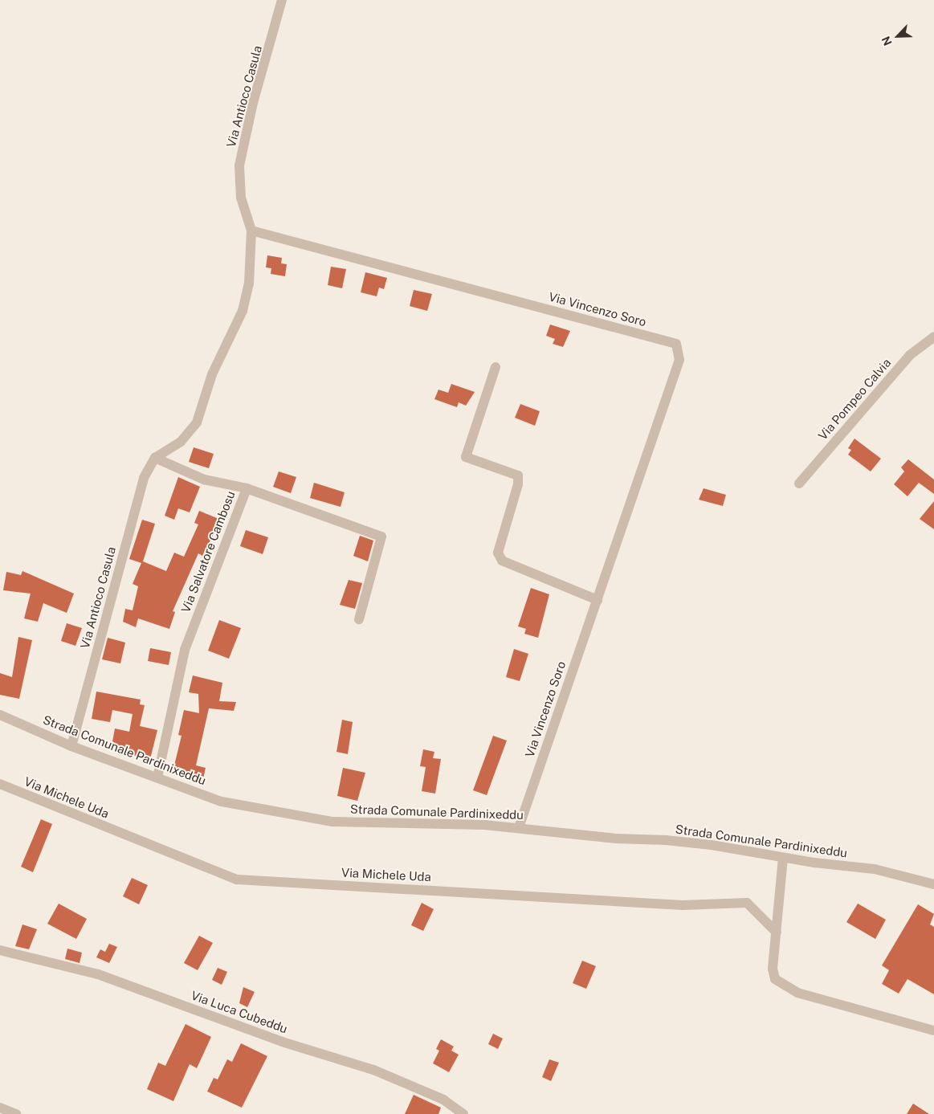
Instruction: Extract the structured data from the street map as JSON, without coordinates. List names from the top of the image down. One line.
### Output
{"streets":{"street":["Via Antioco Casula","Via Vincenzo Soro","Via Pompeo Calvia","Via Salvatore Cambosu","Strada Comunale Pardinixeddu","Via Michele Uda","Via Luca Cubeddu"]},"crossings":[["Via Antioco Casula","Via Vincenzo Soro"],["Via Antioco Casula","Strada Comunale Pardinixeddu"],["Via Vincenzo Soro","Strada Comunale Pardinixeddu"],["Via Salvatore Cambosu","Strada Comunale Pardinixeddu"]],"north":"bottom left"}
